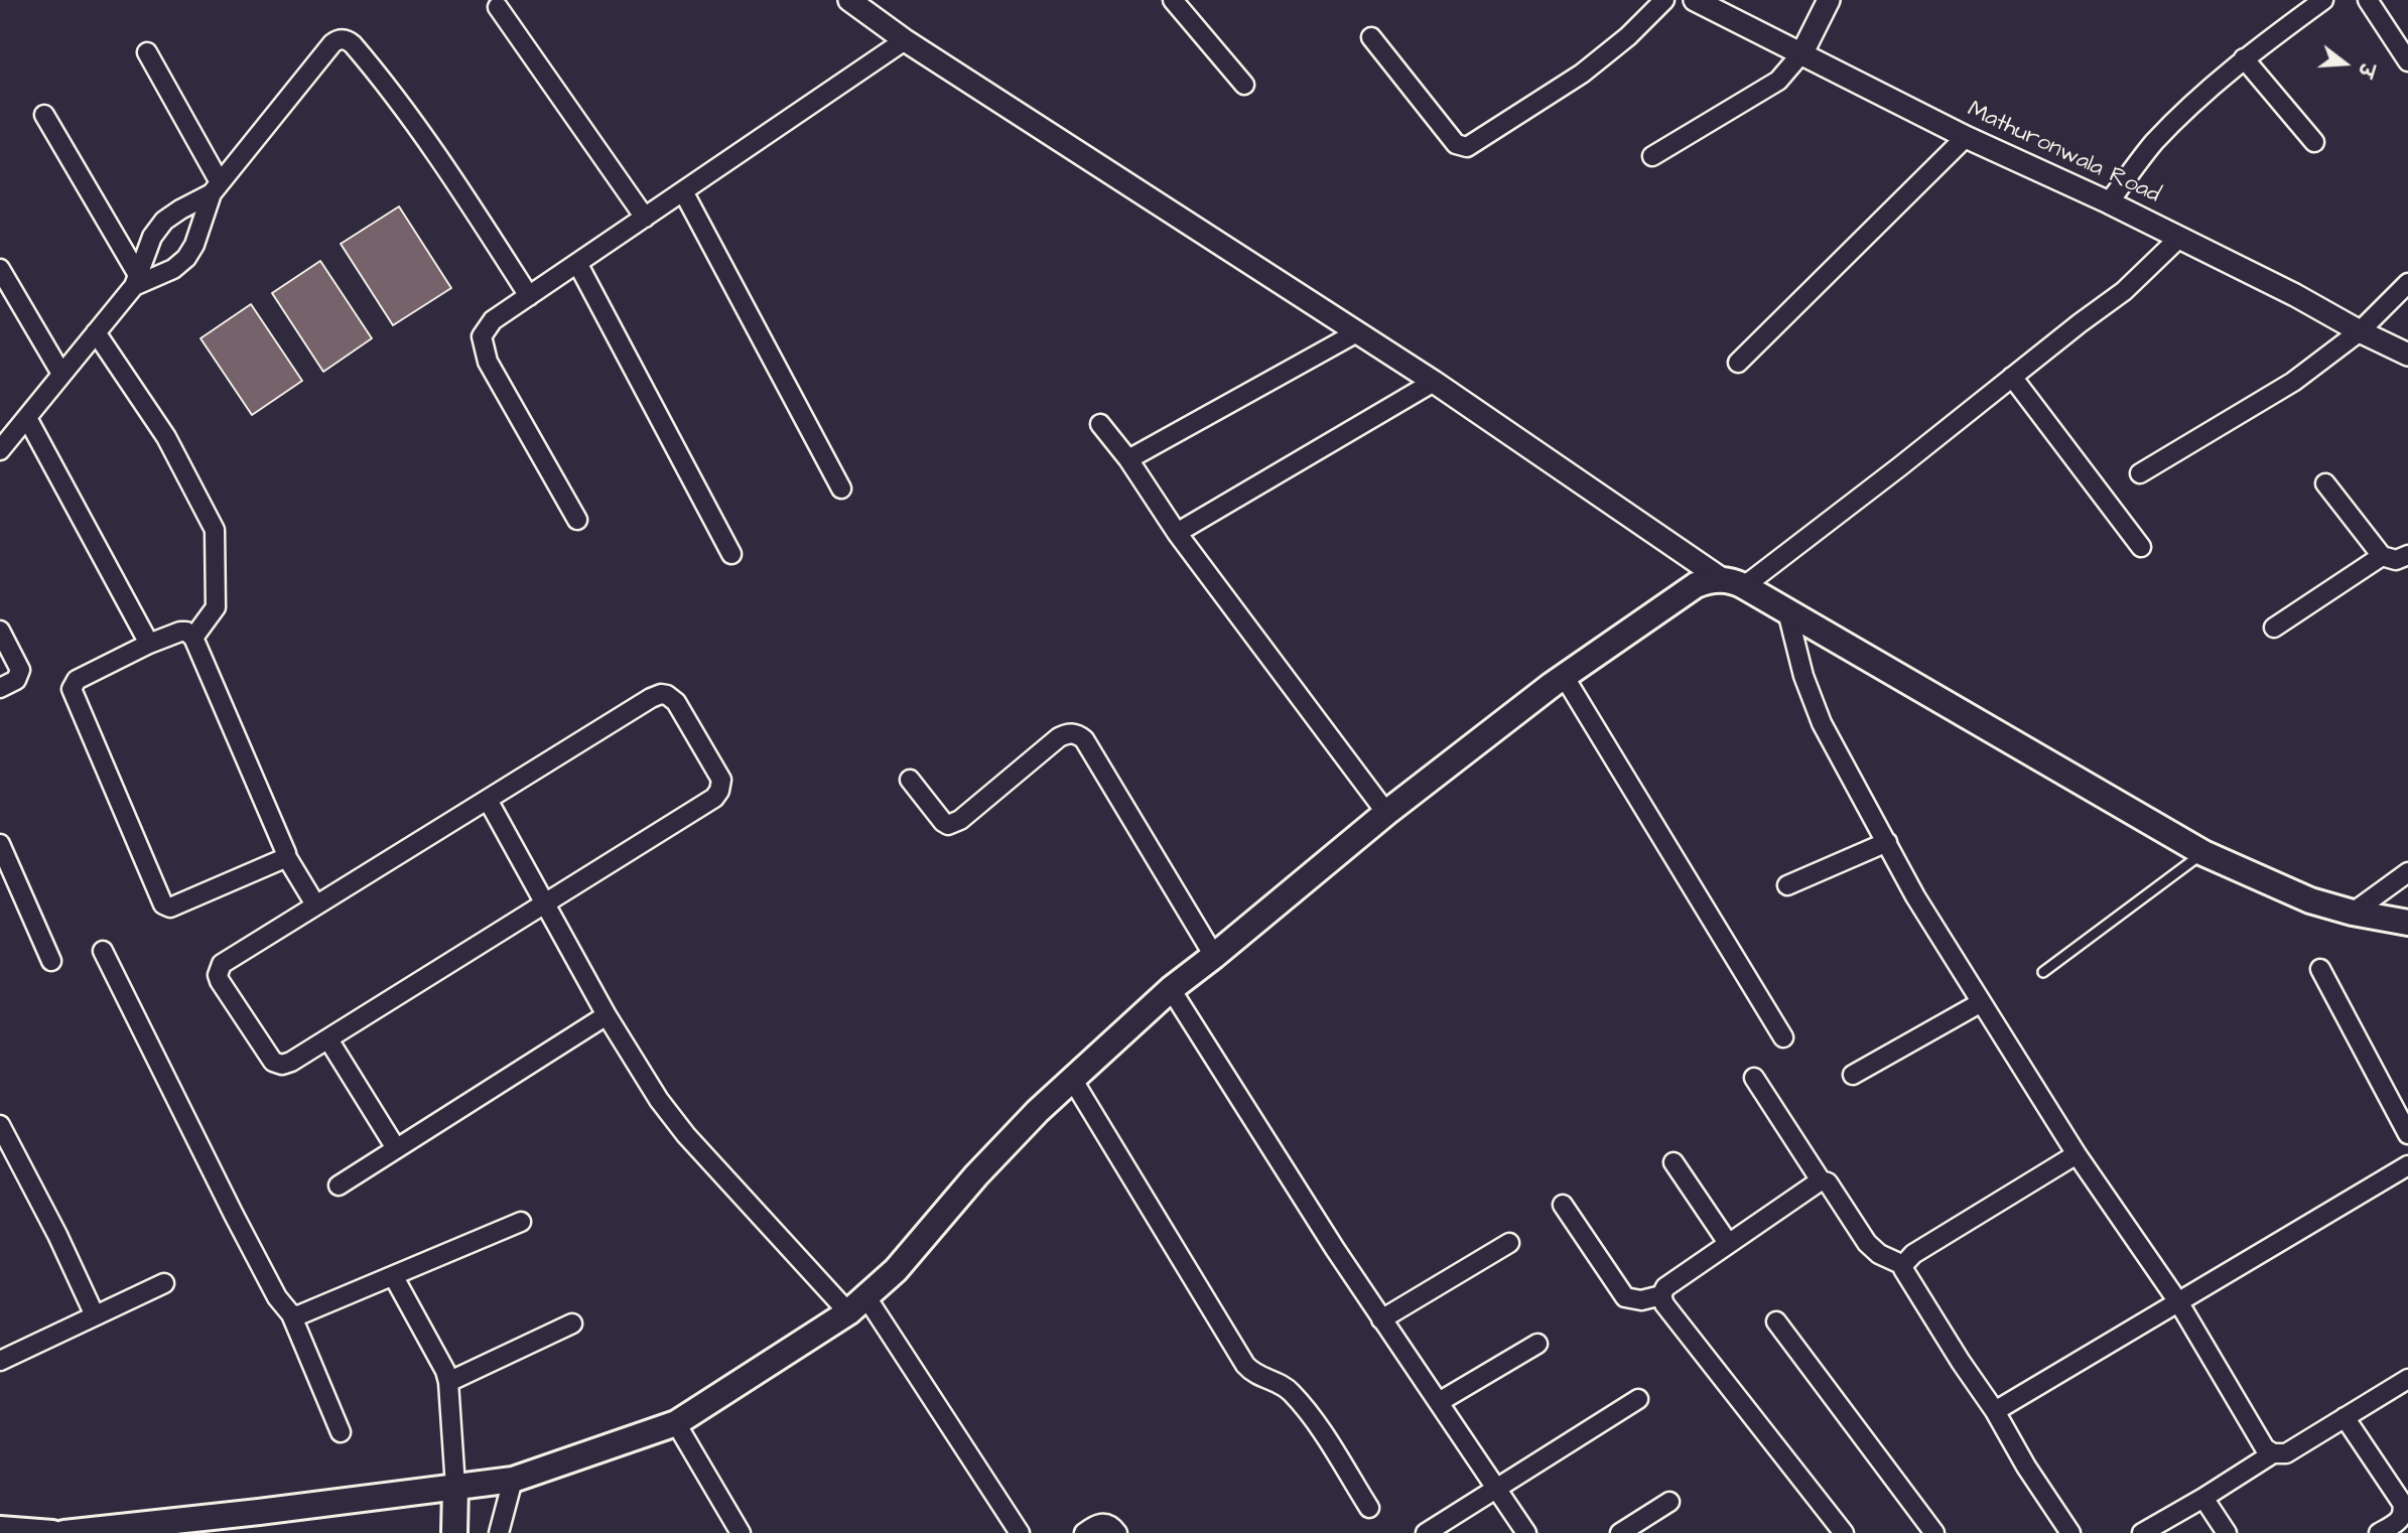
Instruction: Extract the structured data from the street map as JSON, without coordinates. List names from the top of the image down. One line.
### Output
{"streets":{"street":["Mathuronwala Road"]},"north":"right"}
